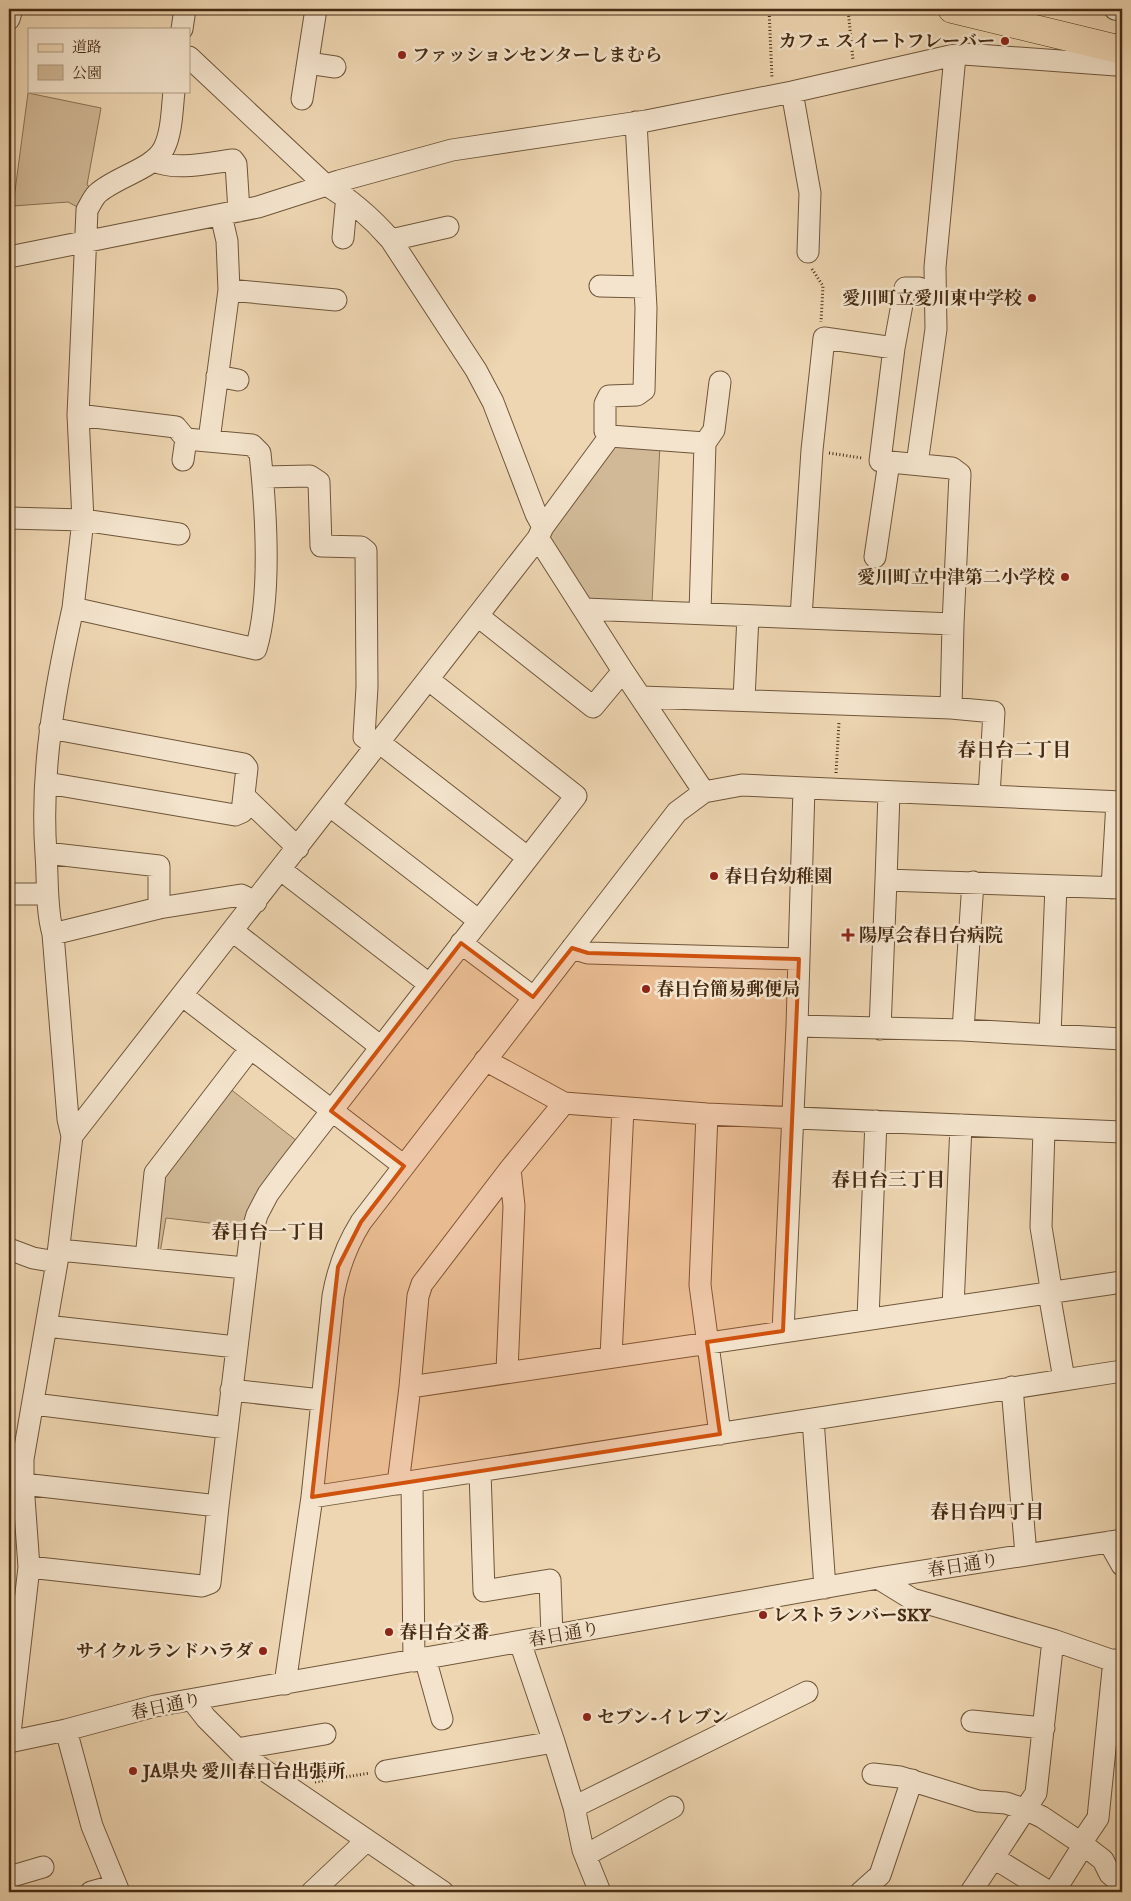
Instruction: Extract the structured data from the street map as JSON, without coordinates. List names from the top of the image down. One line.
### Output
{"streets":{"street":["春日通り"]},"districts":["春日台二丁目","春日台三丁目","春日台一丁目","春日台四丁目"],"places":{"other":["カフェ スイートフレーバー","ファッションセンターしまむら","愛川町立愛川東中学校","愛川町立中津第二小学校","春日台幼稚園","春日台簡易郵便局","レストランバーSKY","春日台交番","サイクルランドハラダ","セブン-イレブン","JA県央 愛川春日台出張所"],"health":["陽厚会春日台病院"]},"legend":["道路","公園"]}
